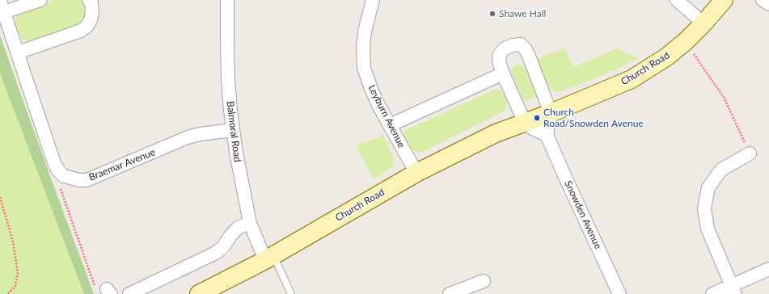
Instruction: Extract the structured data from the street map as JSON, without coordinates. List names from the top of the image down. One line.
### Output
{"streets":{"main road":["Church Road"],"street":["Leyburn Avenue","Balmoral Road","Braemar Avenue","Snowden Avenue"]},"crossings":[["Church Road","Leyburn Avenue"],["Church Road","Balmoral Road"],["Balmoral Road","Braemar Avenue"]],"places":["Shawe Hall","Church Road/Snowden Avenue"]}
